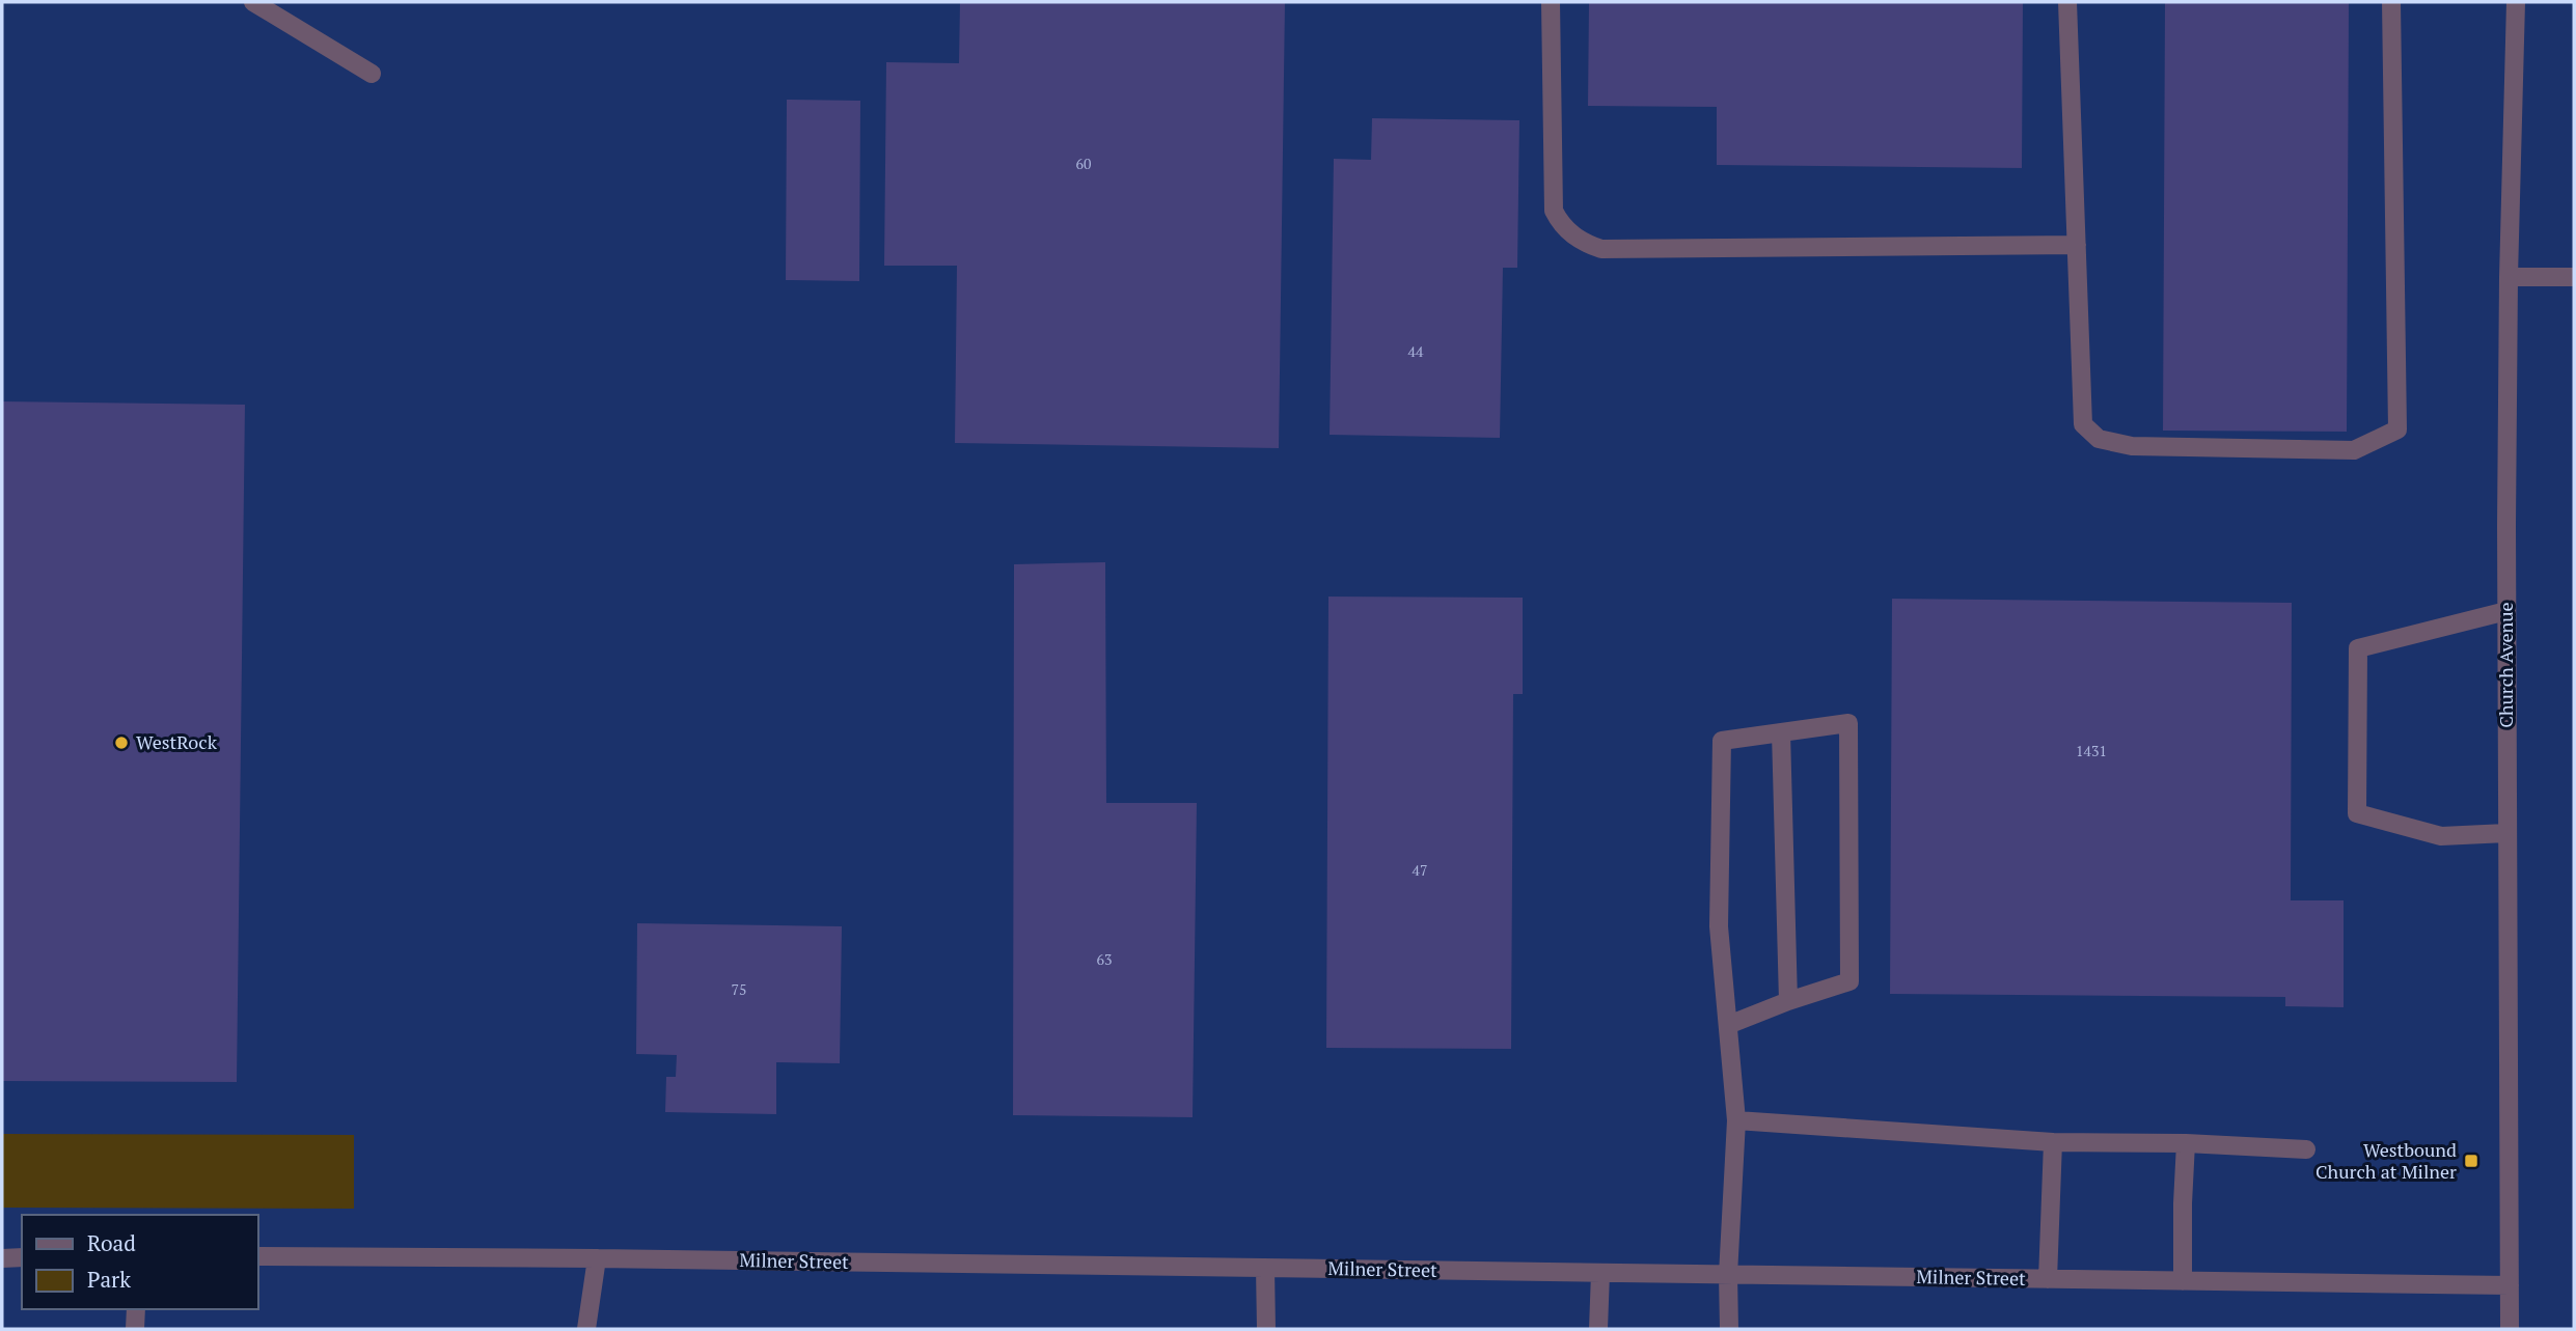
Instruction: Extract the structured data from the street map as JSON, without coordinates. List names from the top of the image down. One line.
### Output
{"streets":{"street":["Church Avenue","Milner Street"]},"crossings":[["Church Avenue","Milner Street"]],"places":{"other":["WestRock"],"transit":["Westbound Church at Milner"]},"house_numbers":["60","44","1431","47","63","75"],"legend":["Road","Park"]}
